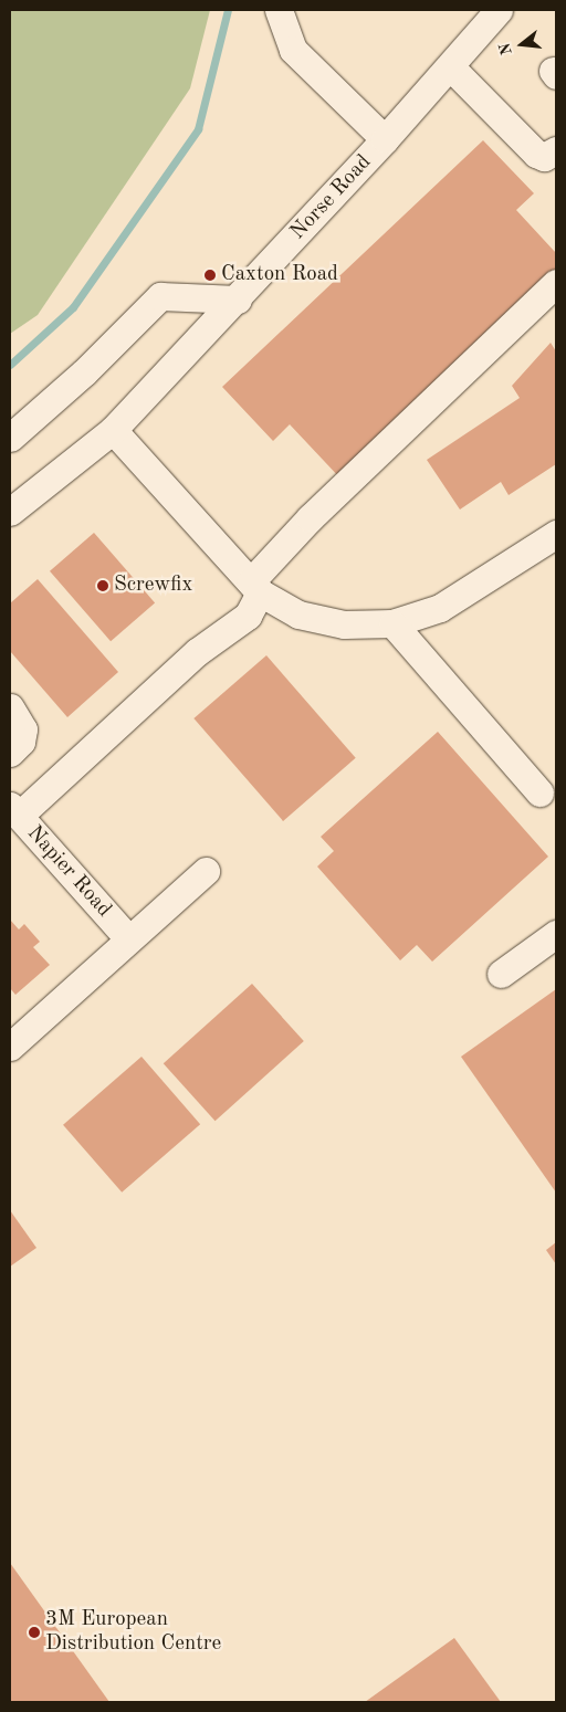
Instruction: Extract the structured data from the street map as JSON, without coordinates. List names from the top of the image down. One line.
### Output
{"streets":{"street":["Norse Road","Napier Road"]},"places":["Caxton Road","Screwfix","3M European Distribution Centre"],"north":"left"}
